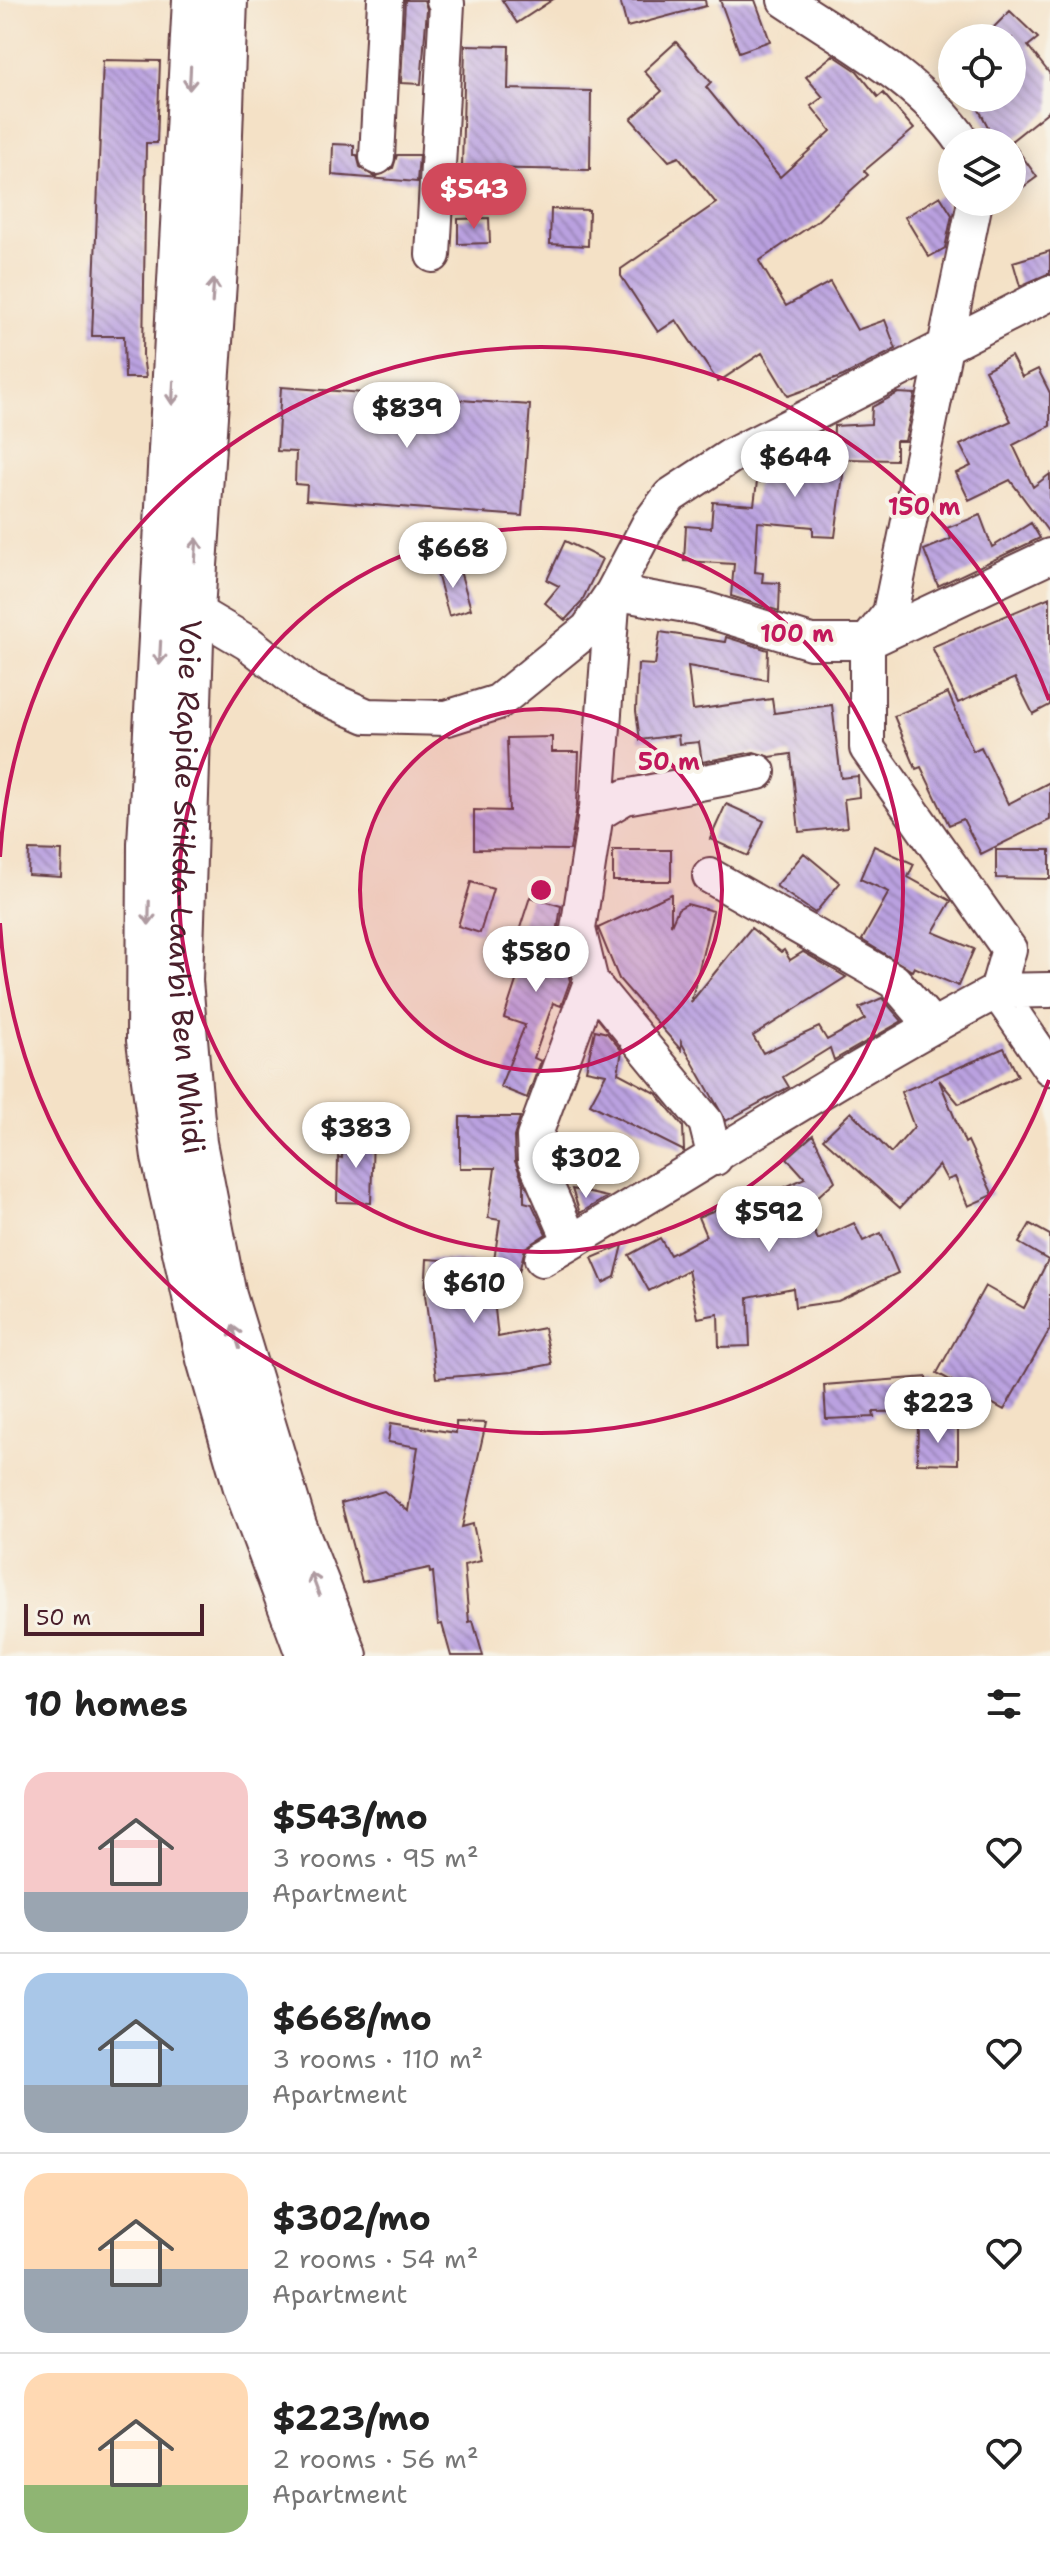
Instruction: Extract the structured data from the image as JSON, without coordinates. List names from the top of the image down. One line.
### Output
{"streets":{"highway":["Voie Rapide Skikda-Laarbi Ben Mhidi"]},"scale_bar":"50 m","page":{"price":["$543","$839","$644","$668","$580","$383","$302","$592","$610","$223"],"scale":"50 m","heading":"10 homes","list":[{"name":"$543/mo","note":"3 rooms · 95 m² · Apartment"},{"name":"$668/mo","note":"3 rooms · 110 m² · Apartment"},{"name":"$302/mo","note":"2 rooms · 54 m² · Apartment"},{"name":"$223/mo","note":"2 rooms · 56 m² · Apartment"}]},"rings":["150 m","100 m","50 m"]}
